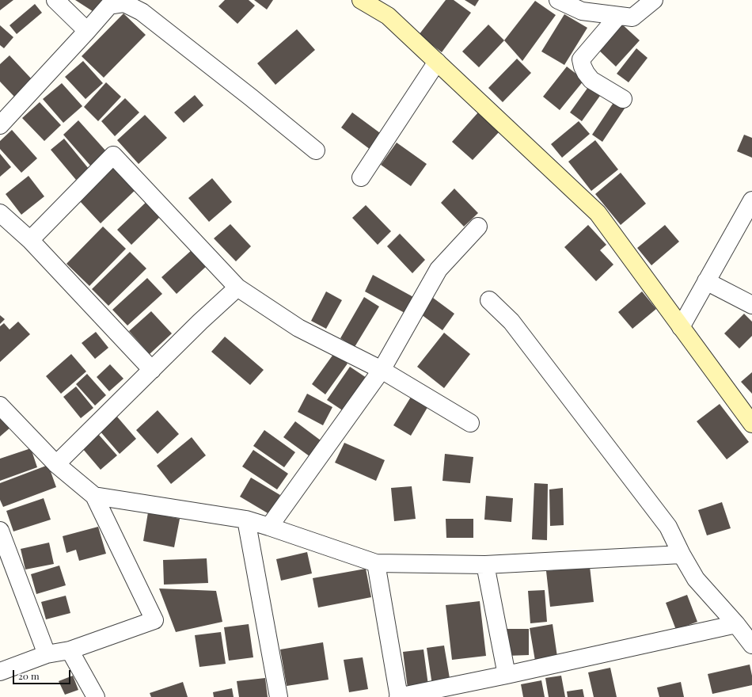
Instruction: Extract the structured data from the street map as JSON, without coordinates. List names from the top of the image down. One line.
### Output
{"scale_bar":"20 m"}
